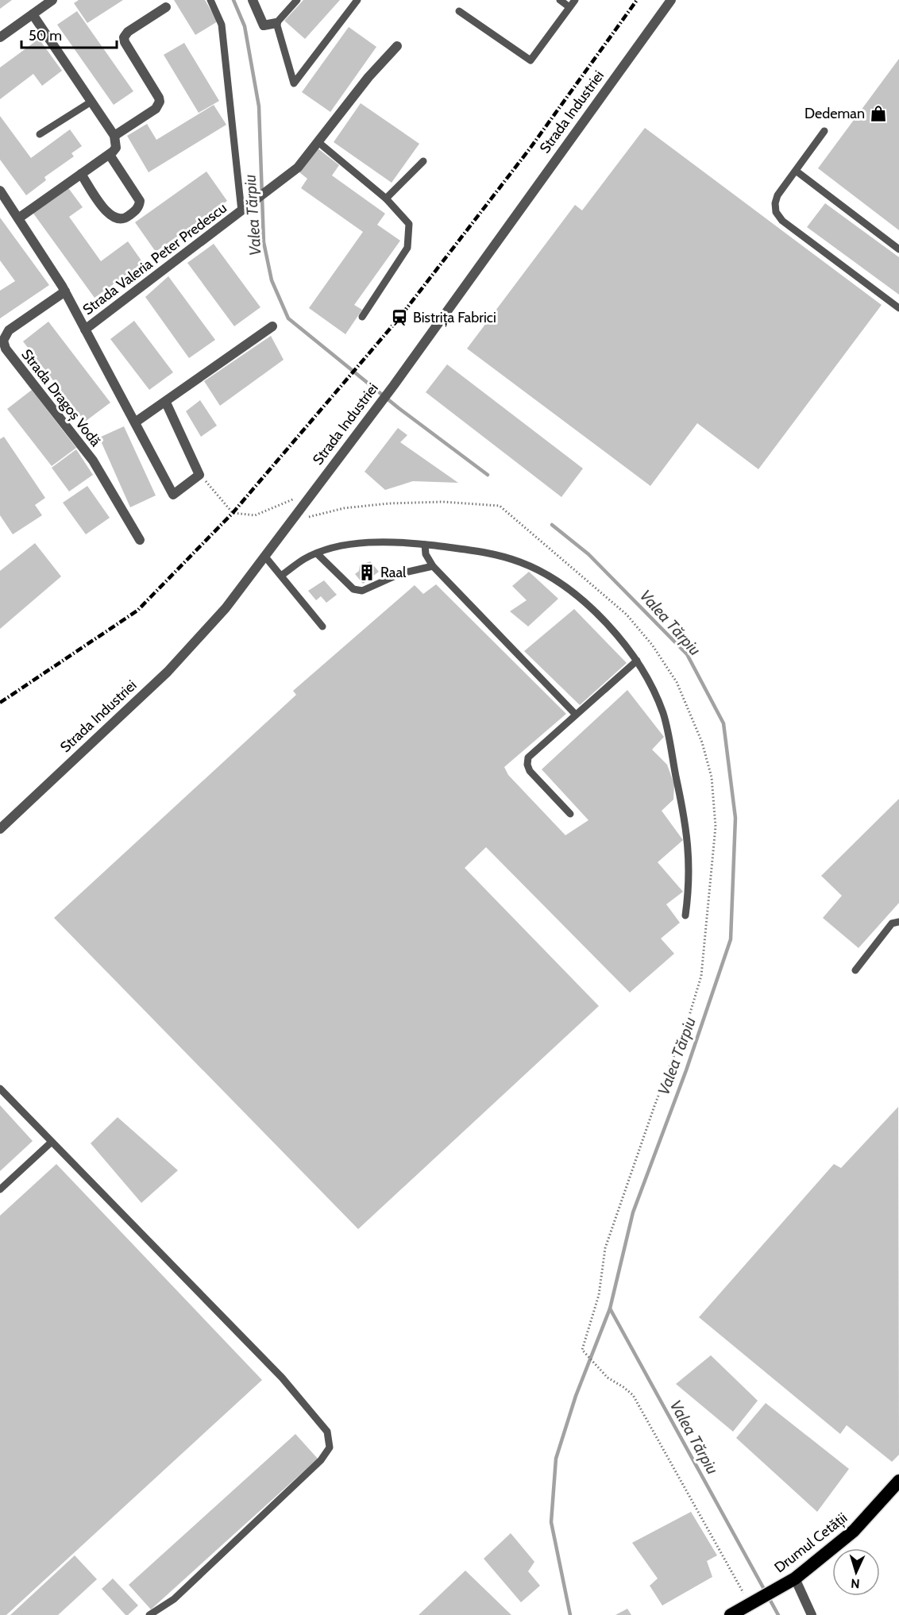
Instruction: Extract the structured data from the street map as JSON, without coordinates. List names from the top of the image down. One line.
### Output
{"streets":{"highway":["Drumul Cetății"],"street":["Strada Industriei","Strada Valeria Peter Predescu","Strada Dragoș Vodă"]},"water":["Valea Tărpiu"],"places":{"shop":["Dedeman"],"station":["Bistrița Fabrici"],"building":["Raal"]},"scale_bar":"50 m","north":"bottom"}
